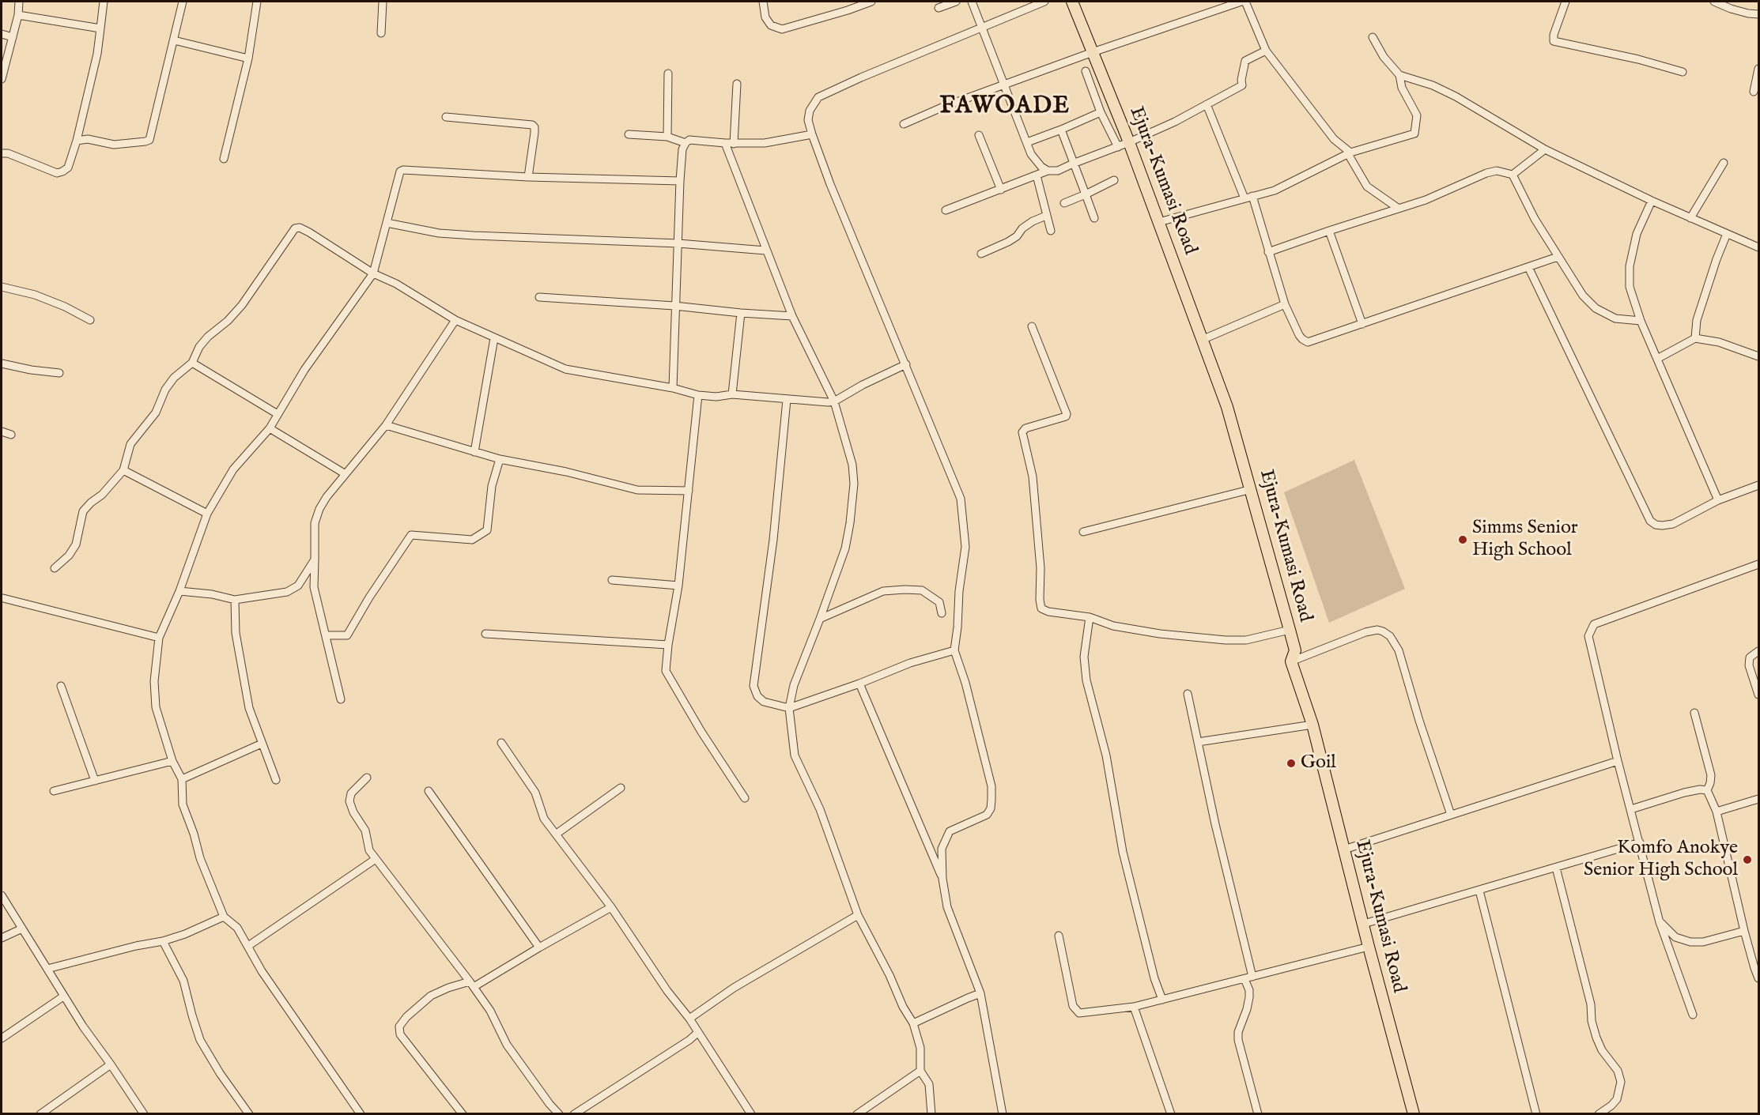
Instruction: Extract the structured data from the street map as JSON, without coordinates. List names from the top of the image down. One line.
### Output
{"streets":{"main road":["Ejura-Kumasi Road"]},"districts":["FAWOADE"],"places":["Simms Senior High School","Goil","Komfo Anokye Senior High School"]}
